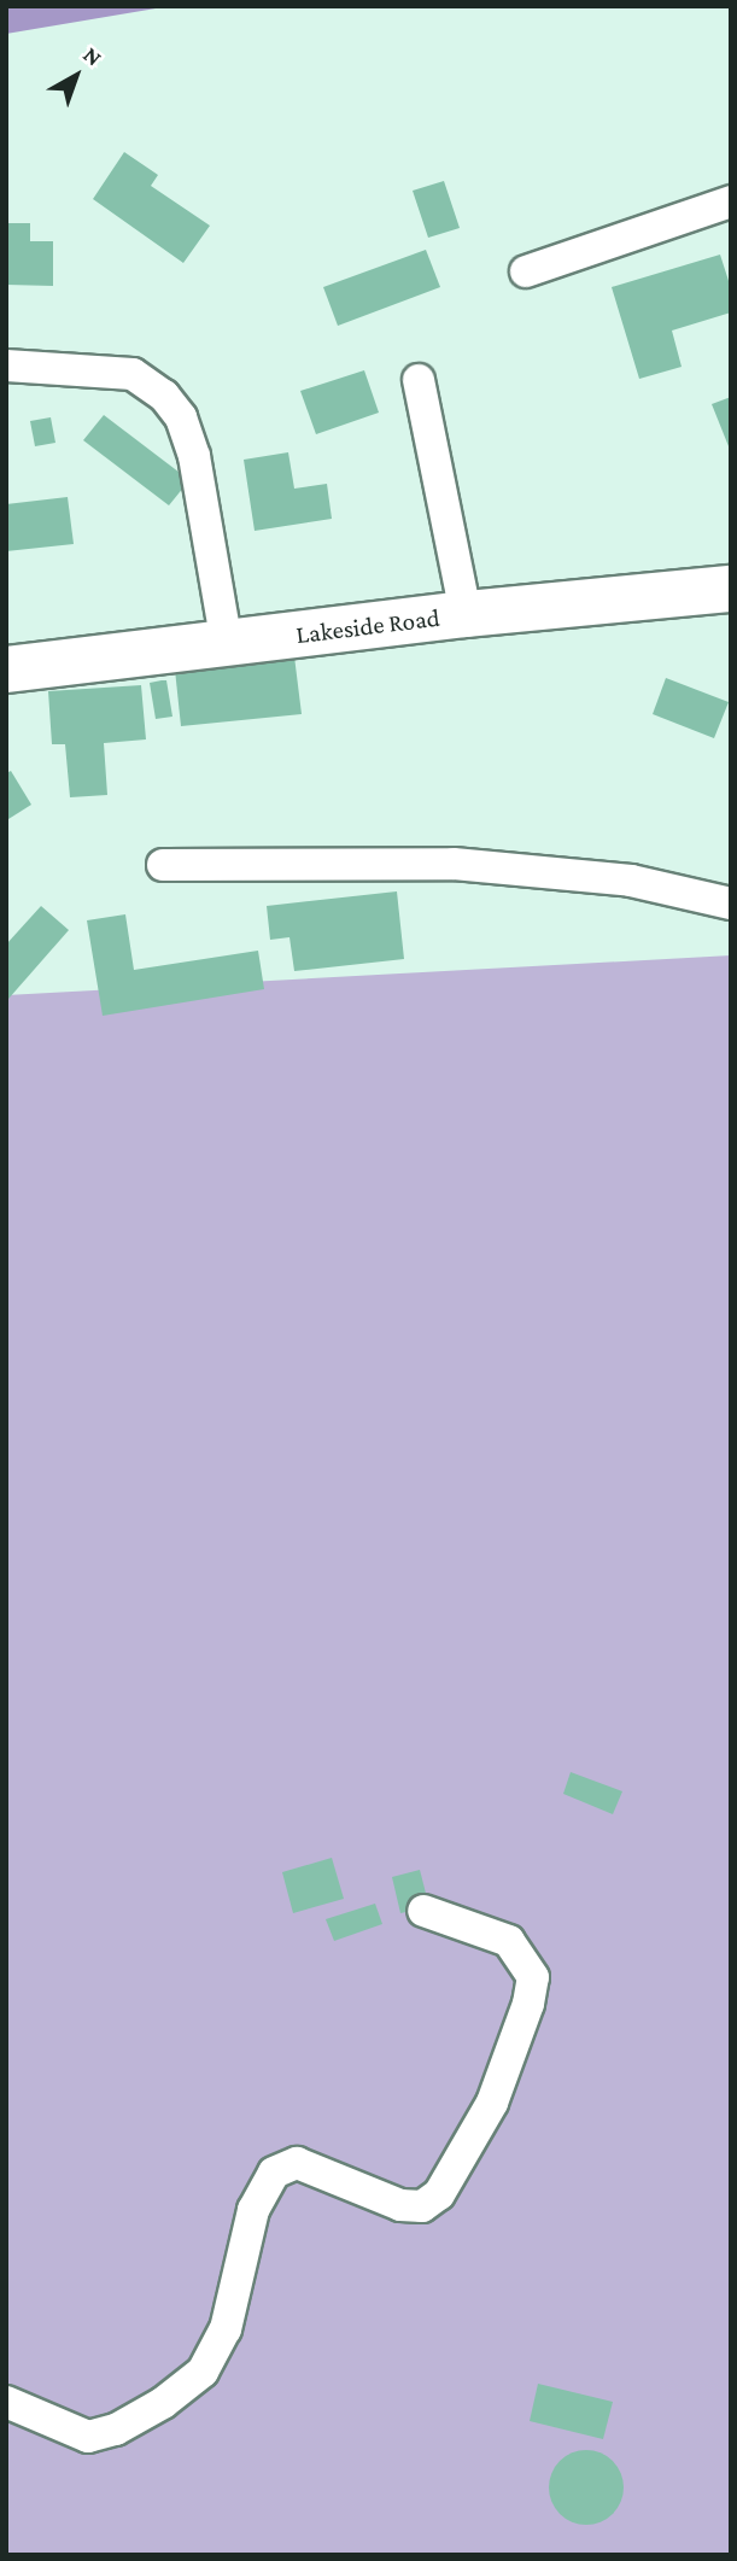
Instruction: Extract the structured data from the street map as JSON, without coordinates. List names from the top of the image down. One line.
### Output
{"streets":{"street":["Lakeside Road"]},"north":"top right"}
